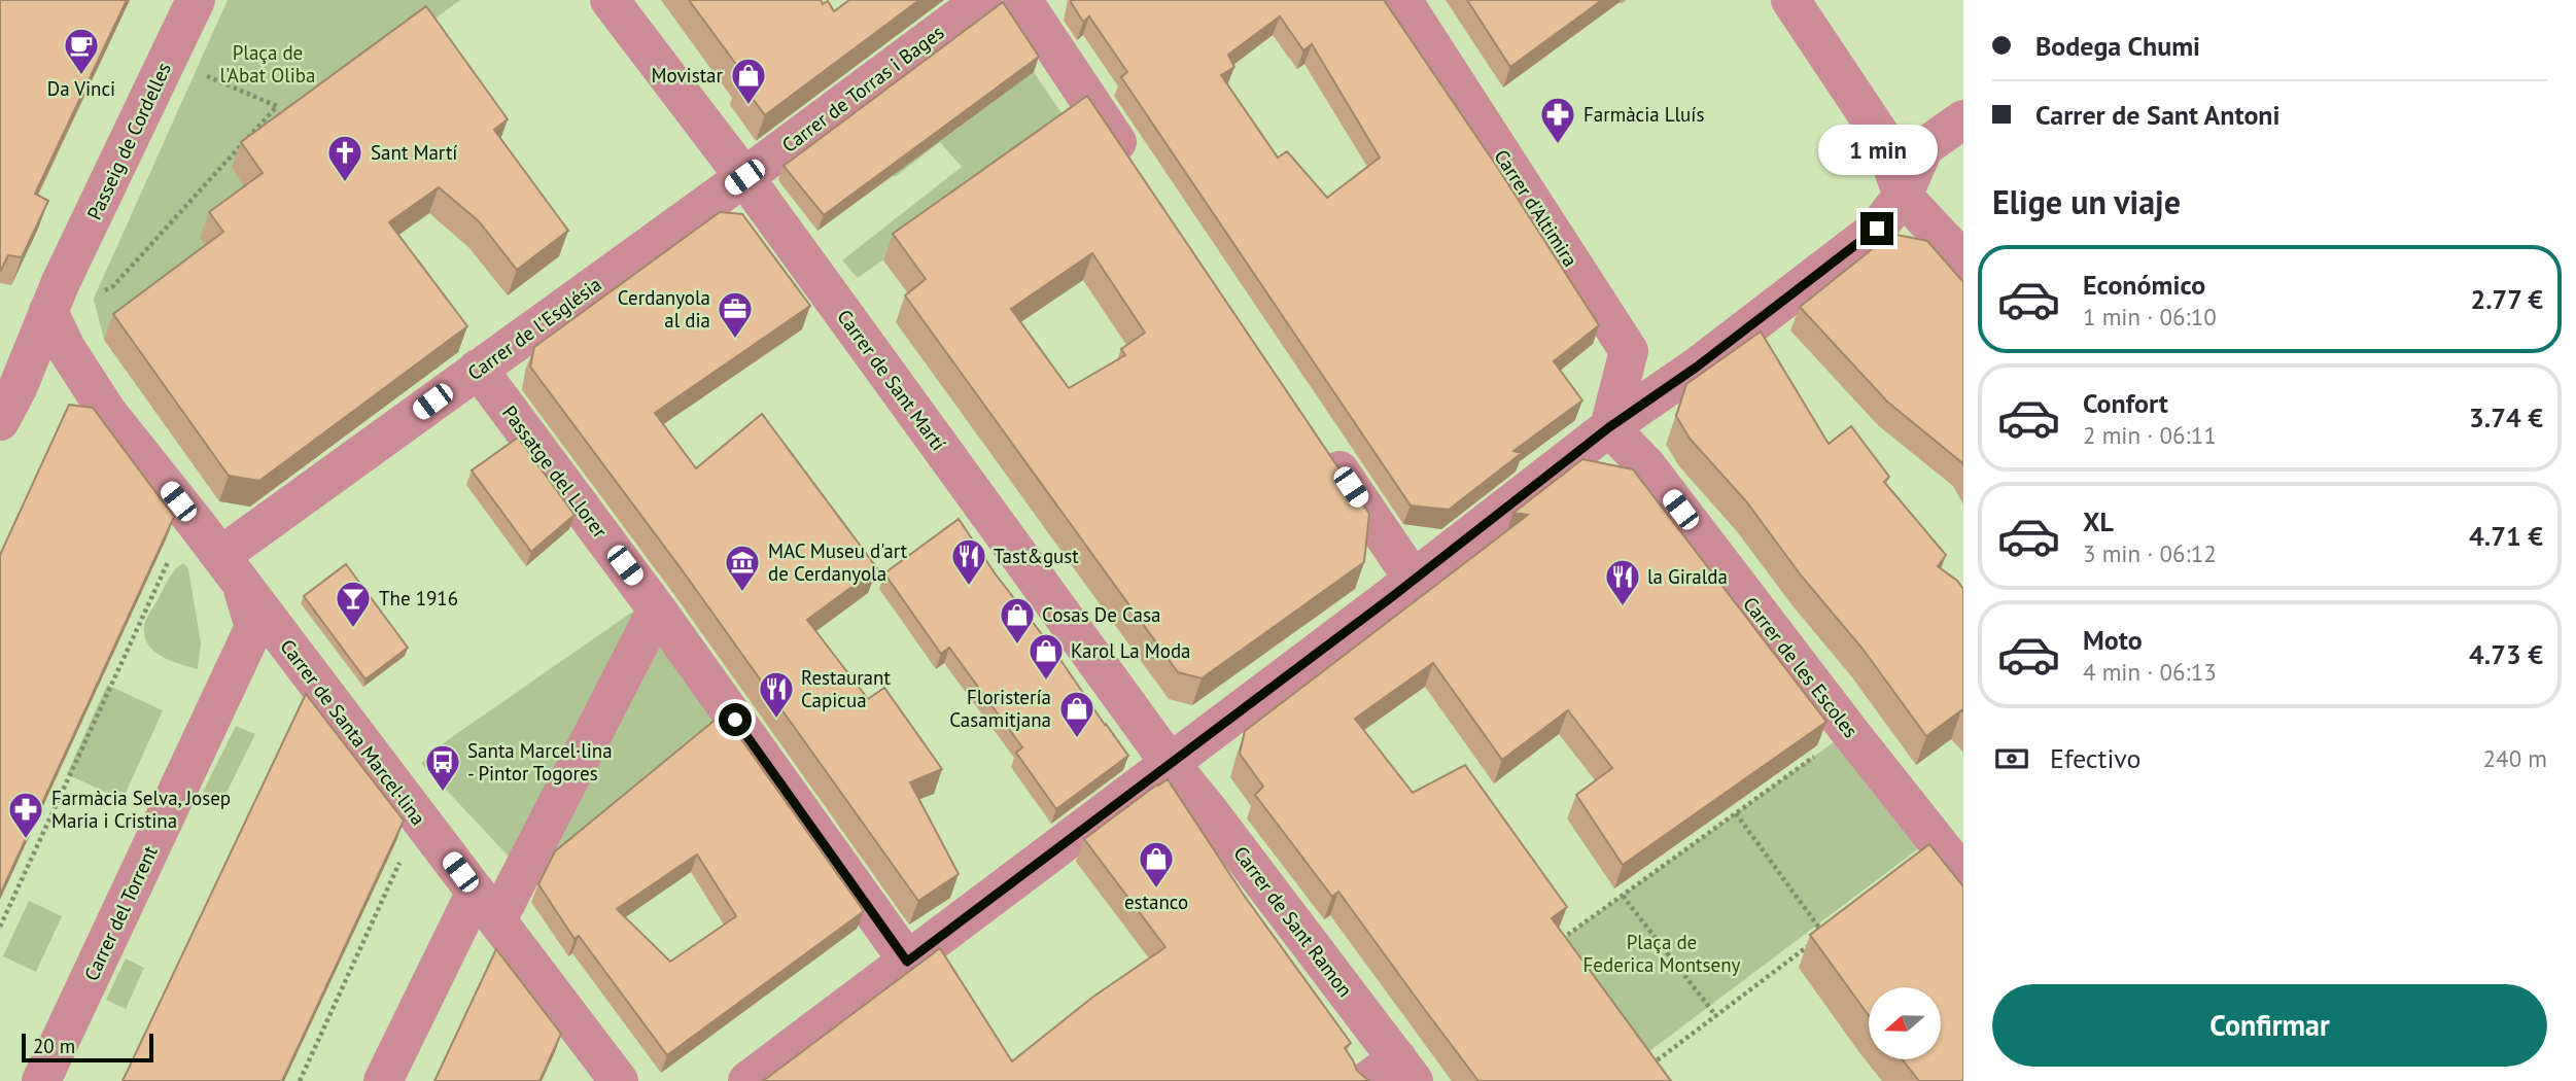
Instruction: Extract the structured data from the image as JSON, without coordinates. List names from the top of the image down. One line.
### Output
{"streets":{"street":["Carrer de Torras i Bages","Passeig de Cordelles","Carrer d'Altimira","Carrer de l'Església","Carrer de Sant Martí","Passatge del Llorer","Carrer de les Escoles","Carrer de Santa Marcel·lina","Carrer del Torrent","Carrer de Sant Ramon"]},"crossings":[["Carrer de Torras i Bages","Carrer de l'Església"],["Carrer de Torras i Bages","Carrer de Sant Martí"],["Passeig de Cordelles","Carrer de Santa Marcel·lina"],["Carrer d'Altimira","Carrer de les Escoles"],["Carrer de l'Església","Carrer de Sant Martí"],["Carrer de l'Església","Passatge del Llorer"],["Carrer de l'Església","Carrer de Santa Marcel·lina"],["Carrer de l'Església","Carrer del Torrent"],["Carrer de Sant Martí","Carrer de Sant Ramon"],["Carrer de Santa Marcel·lina","Carrer del Torrent"]],"parks":["Plaça de l'Abat Oliba","Plaça de Federica Montseny"],"places":{"cafe":["Da Vinci"],"shop":["Movistar","Cosas De Casa","Karol La Moda","Floristería Casamitjana","estanco"],"pharmacy":["Farmàcia Lluís","Farmàcia Selva, Josep Maria i Cristina"],"church":["Sant Martí"],"office":["Cerdanyola al dia"],"restaurant":["Tast&gust","la Giralda","Restaurant Capicua"],"museum":["MAC Museu d'art de Cerdanyola"],"bar":["The 1916"],"bus stop":["Santa Marcel·lina - Pintor Togores"]},"scale_bar":"20 m","north":"left","page":{"banner":["Bodega Chumi","Carrer de Sant Antoni"],"bubble":"1 min","heading":"Elige un viaje","list":[{"name":"Económico","note":"1 min · 06:10","value":"2.77 €"},{"name":"Confort","note":"2 min · 06:11","value":"3.74 €"},{"name":"XL","note":"3 min · 06:12","value":"4.71 €"},{"name":"Moto","note":"4 min · 06:13","value":"4.73 €"}],"pay":["Efectivo","240 m"],"buttons":"Confirmar","scale":"20 m"}}
